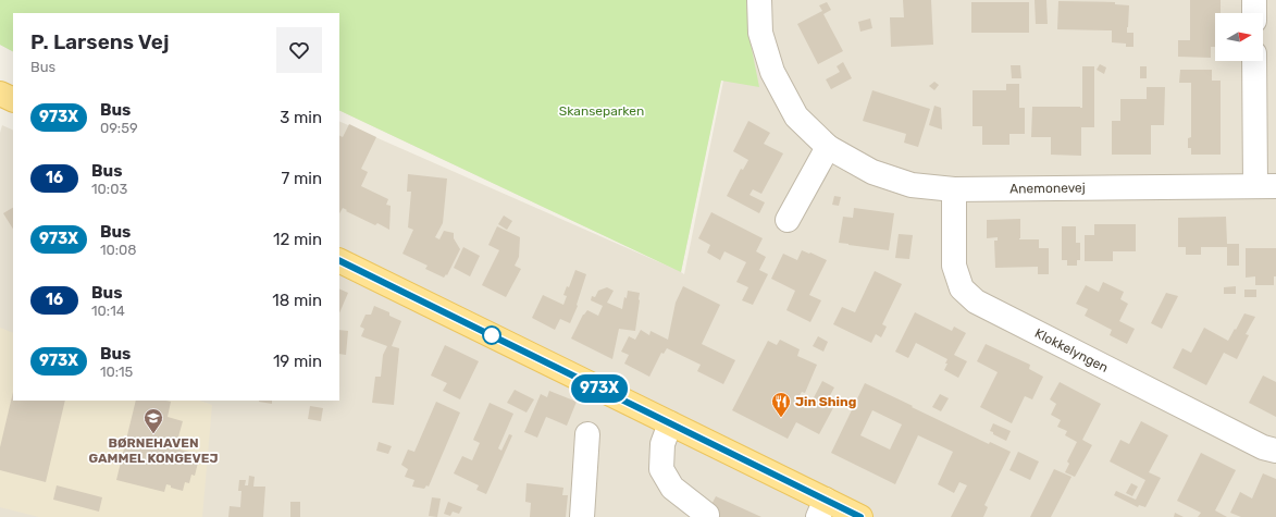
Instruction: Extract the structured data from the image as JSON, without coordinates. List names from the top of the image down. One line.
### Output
{"streets":{"street":["Anemonevej","Klokkelyngen"]},"crossings":[["Anemonevej","Klokkelyngen"]],"parks":["Skanseparken"],"places":{"restaurant":["Jin Shing"],"school or university":["BØRNEHAVEN GAMMEL KONGEVEJ"]},"lines":["bus line 973X"],"north":"right","page":{"on_map":"973X","heading":["P. Larsens Vej","Bus"],"list":[{"mark":"973X","name":"Bus","note":"09:59","value":"3 min"},{"mark":"16","name":"Bus","note":"10:03","value":"7 min"},{"mark":"973X","name":"Bus","note":"10:08","value":"12 min"},{"mark":"16","name":"Bus","note":"10:14","value":"18 min"},{"mark":"973X","name":"Bus","note":"10:15","value":"19 min"}]}}
